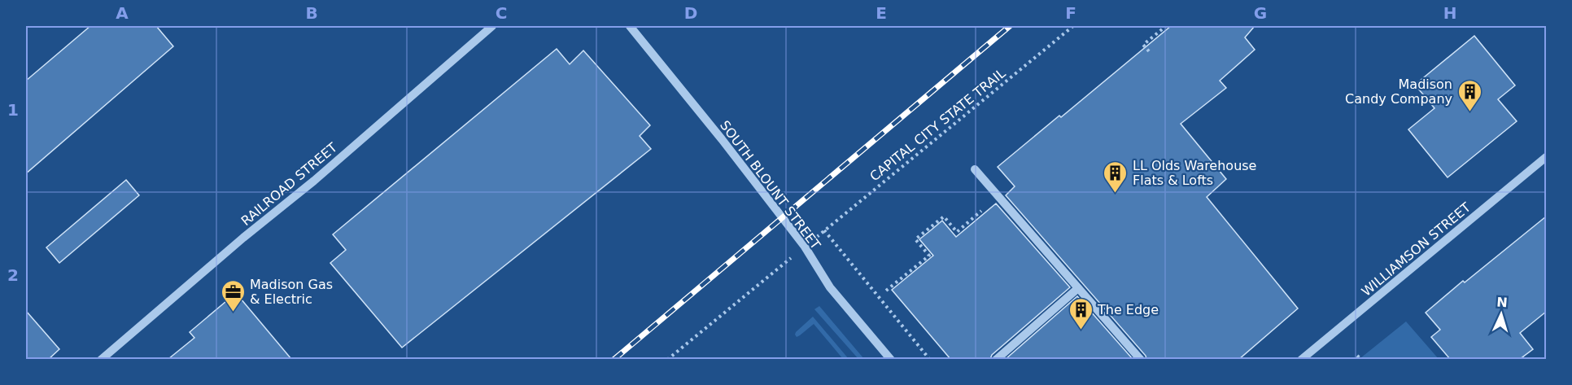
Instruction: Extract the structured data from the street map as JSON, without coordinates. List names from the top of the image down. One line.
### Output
{"streets":{"street":["RAILROAD STREET","SOUTH BLOUNT STREET","WILLIAMSON STREET"],"path":["CAPITAL CITY STATE TRAIL"]},"places":{"building":["Madison Candy Company","LL Olds Warehouse Flats & Lofts","The Edge"],"office":["Madison Gas & Electric"]},"north":"top","grid":{"columns":["A","B","C","D","E","F","G","H"],"rows":["1","2"]}}
